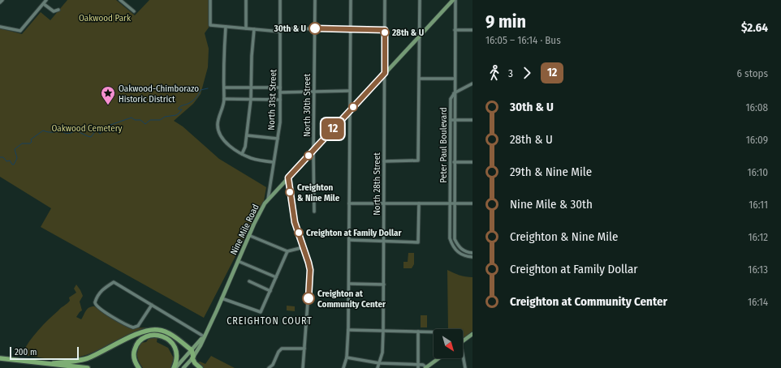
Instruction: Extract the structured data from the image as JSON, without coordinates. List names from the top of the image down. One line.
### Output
{"streets":{"main road":["Nine Mile Road"],"street":["North 31st Street","North 30th Street","Peter Paul Boulevard","North 28th Street"]},"crossings":[["North 31st Street","Nine Mile Road"],["North 30th Street","Nine Mile Road"],["North 28th Street","Nine Mile Road"]],"districts":["CREIGHTON COURT"],"parks":["Oakwood Park","Oakwood Cemetery"],"places":{"other":["30th & U","28th & U","Creighton & Nine Mile","Creighton at Family Dollar","Creighton at Community Center"],"place":["Oakwood-Chimborazo Historic District"]},"lines":["bus line 12"],"scale_bar":"200 m","north":"bottom right","page":{"on_map":"12","heading":["9 min","16:05 – 16:14 · Bus","$2.64"],"legs":["3","12","6 stops"],"list":[{"name":"30th & U","value":"16:08"},{"name":"28th & U","value":"16:09"},{"name":"29th & Nine Mile","value":"16:10"},{"name":"Nine Mile & 30th","value":"16:11"},{"name":"Creighton & Nine Mile","value":"16:12"},{"name":"Creighton at Family Dollar","value":"16:13"},{"name":"Creighton at Community Center","value":"16:14"}],"scale":"200 m"}}
